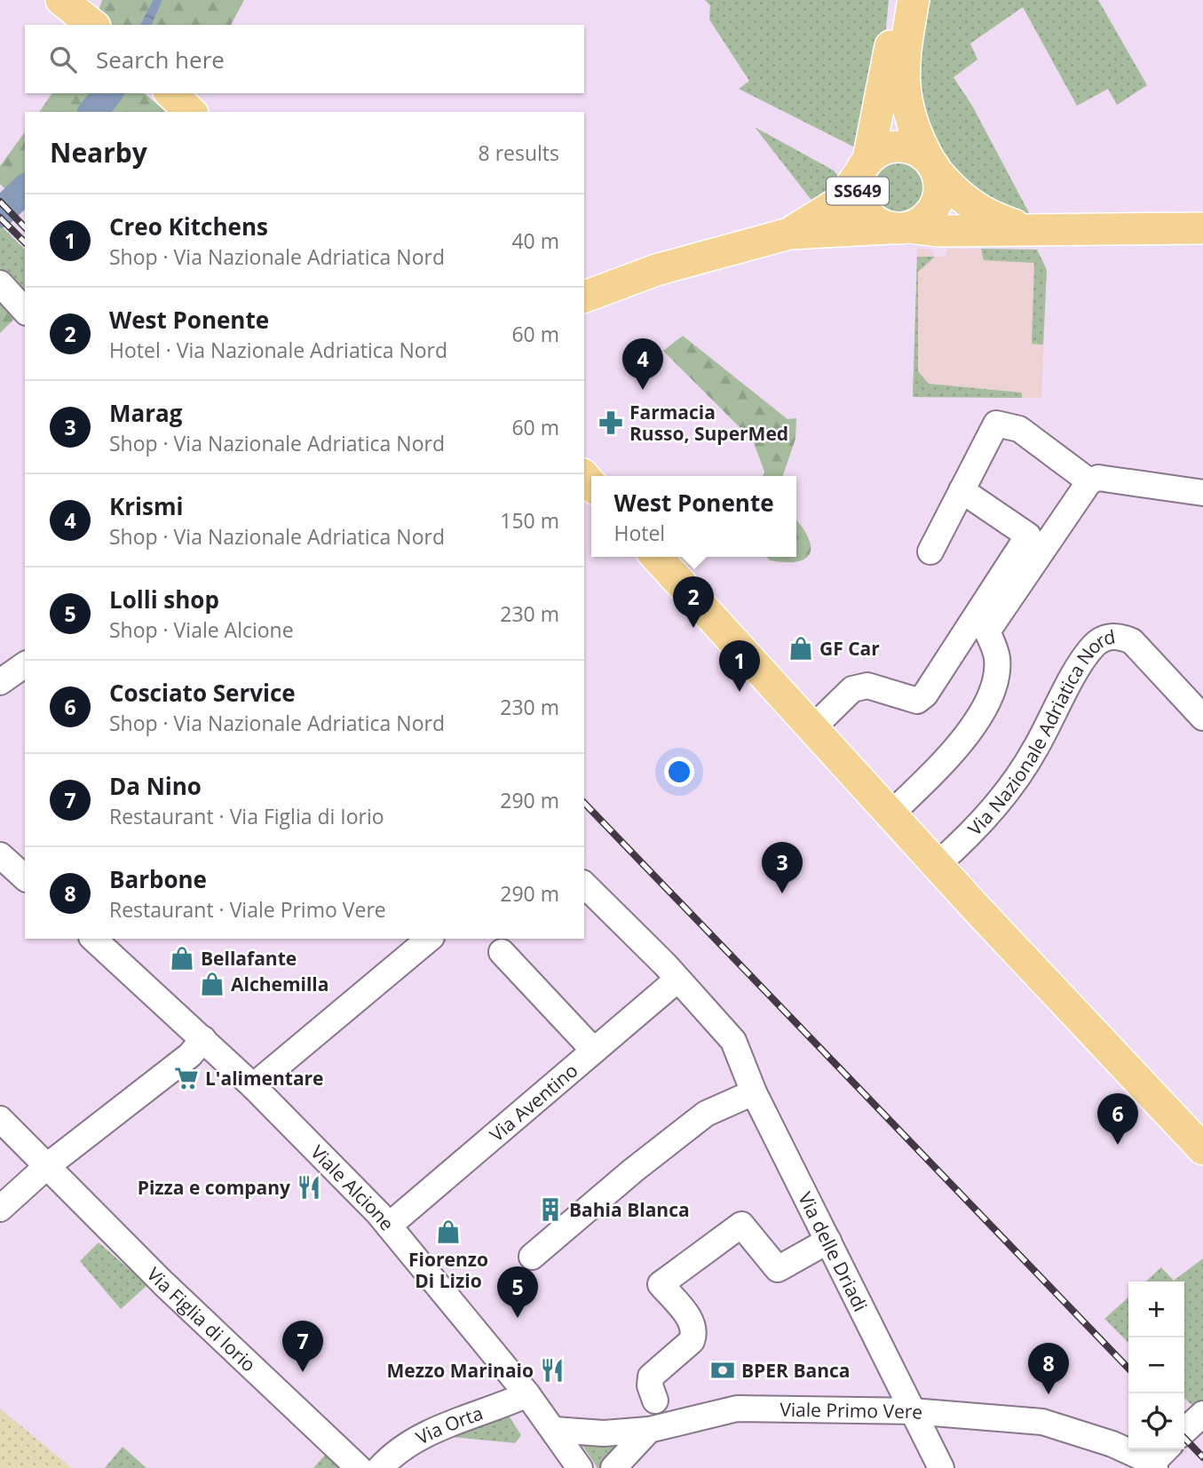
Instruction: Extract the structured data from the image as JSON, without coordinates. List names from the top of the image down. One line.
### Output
{"streets":{"main road":["SS649"],"street":["Via Nazionale Adriatica Nord","Via Aventino","Viale Alcione","Via delle Driadi","Via Figlia di Iorio","Viale Primo Vere","Via Orta"]},"crossings":[["Via Aventino","Viale Alcione"],["Via Aventino","Via delle Driadi"],["Viale Alcione","Viale Primo Vere"],["Viale Alcione","Via Orta"],["Via delle Driadi","Viale Primo Vere"]],"places":{"pharmacy":["Farmacia Russo, SuperMed"],"shop":["GF Car","Bellafante","Alchemilla","Fiorenzo Di Lizio"],"supermarket":["L'alimentare"],"restaurant":["Pizza e company","Mezzo Marinaio"],"building":["Bahia Blanca"],"bank":["BPER Banca"]},"page":{"search":"Search here","heading":["Nearby","8 results"],"list":[{"mark":"1","name":"Creo Kitchens","note":"Shop · Via Nazionale Adriatica Nord","value":"40 m"},{"mark":"2","name":"West Ponente","note":"Hotel · Via Nazionale Adriatica Nord","value":"60 m"},{"mark":"3","name":"Marag","note":"Shop · Via Nazionale Adriatica Nord","value":"60 m"},{"mark":"4","name":"Krismi","note":"Shop · Via Nazionale Adriatica Nord","value":"150 m"},{"mark":"5","name":"Lolli shop","note":"Shop · Viale Alcione","value":"230 m"},{"mark":"6","name":"Cosciato Service","note":"Shop · Via Nazionale Adriatica Nord","value":"230 m"},{"mark":"7","name":"Da Nino","note":"Restaurant · Via Figlia di Iorio","value":"290 m"},{"mark":"8","name":"Barbone","note":"Restaurant · Viale Primo Vere","value":"290 m"}],"pins":["4","2","1","3","6","5","7","8"],"popup":["West Ponente","Hotel"],"map_buttons":["+","−"]}}
